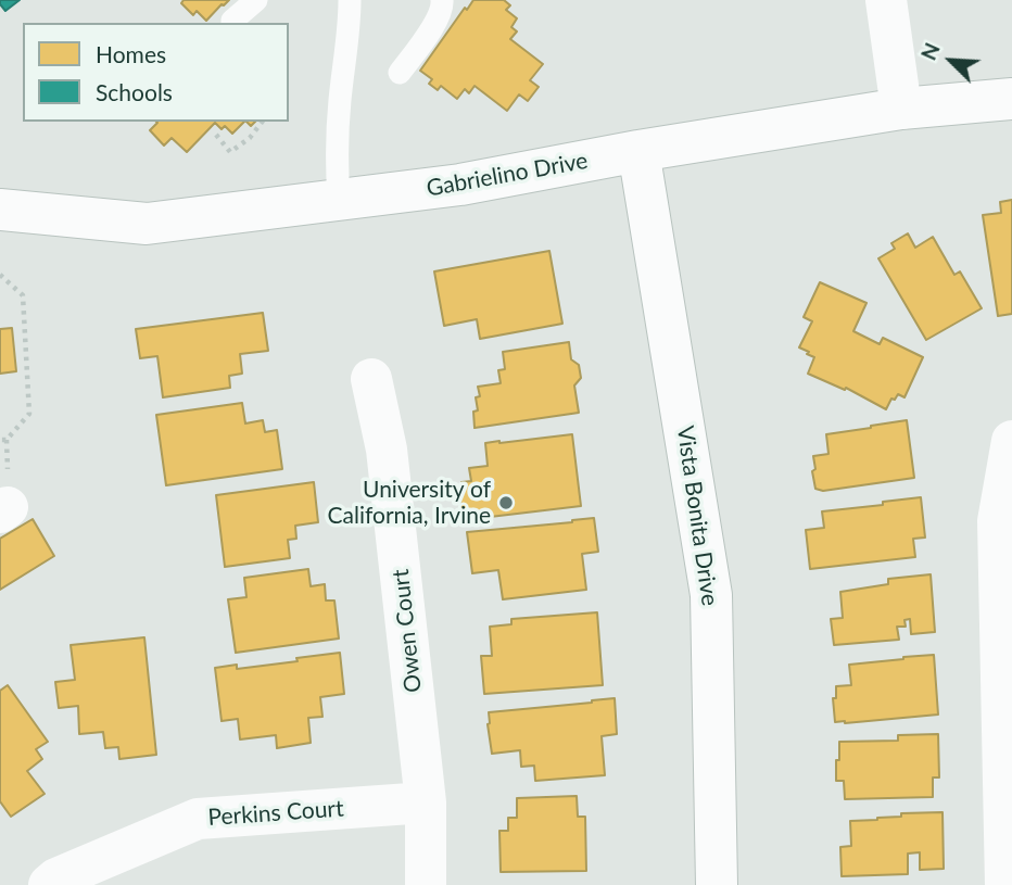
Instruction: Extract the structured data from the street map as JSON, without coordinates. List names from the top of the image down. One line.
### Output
{"streets":{"street":["Gabrielino Drive","Vista Bonita Drive","Owen Court","Perkins Court"]},"crossings":[["Gabrielino Drive","Vista Bonita Drive"],["Owen Court","Perkins Court"]],"places":["University of California, Irvine"],"legend":["Homes","Schools"],"north":"top left"}
